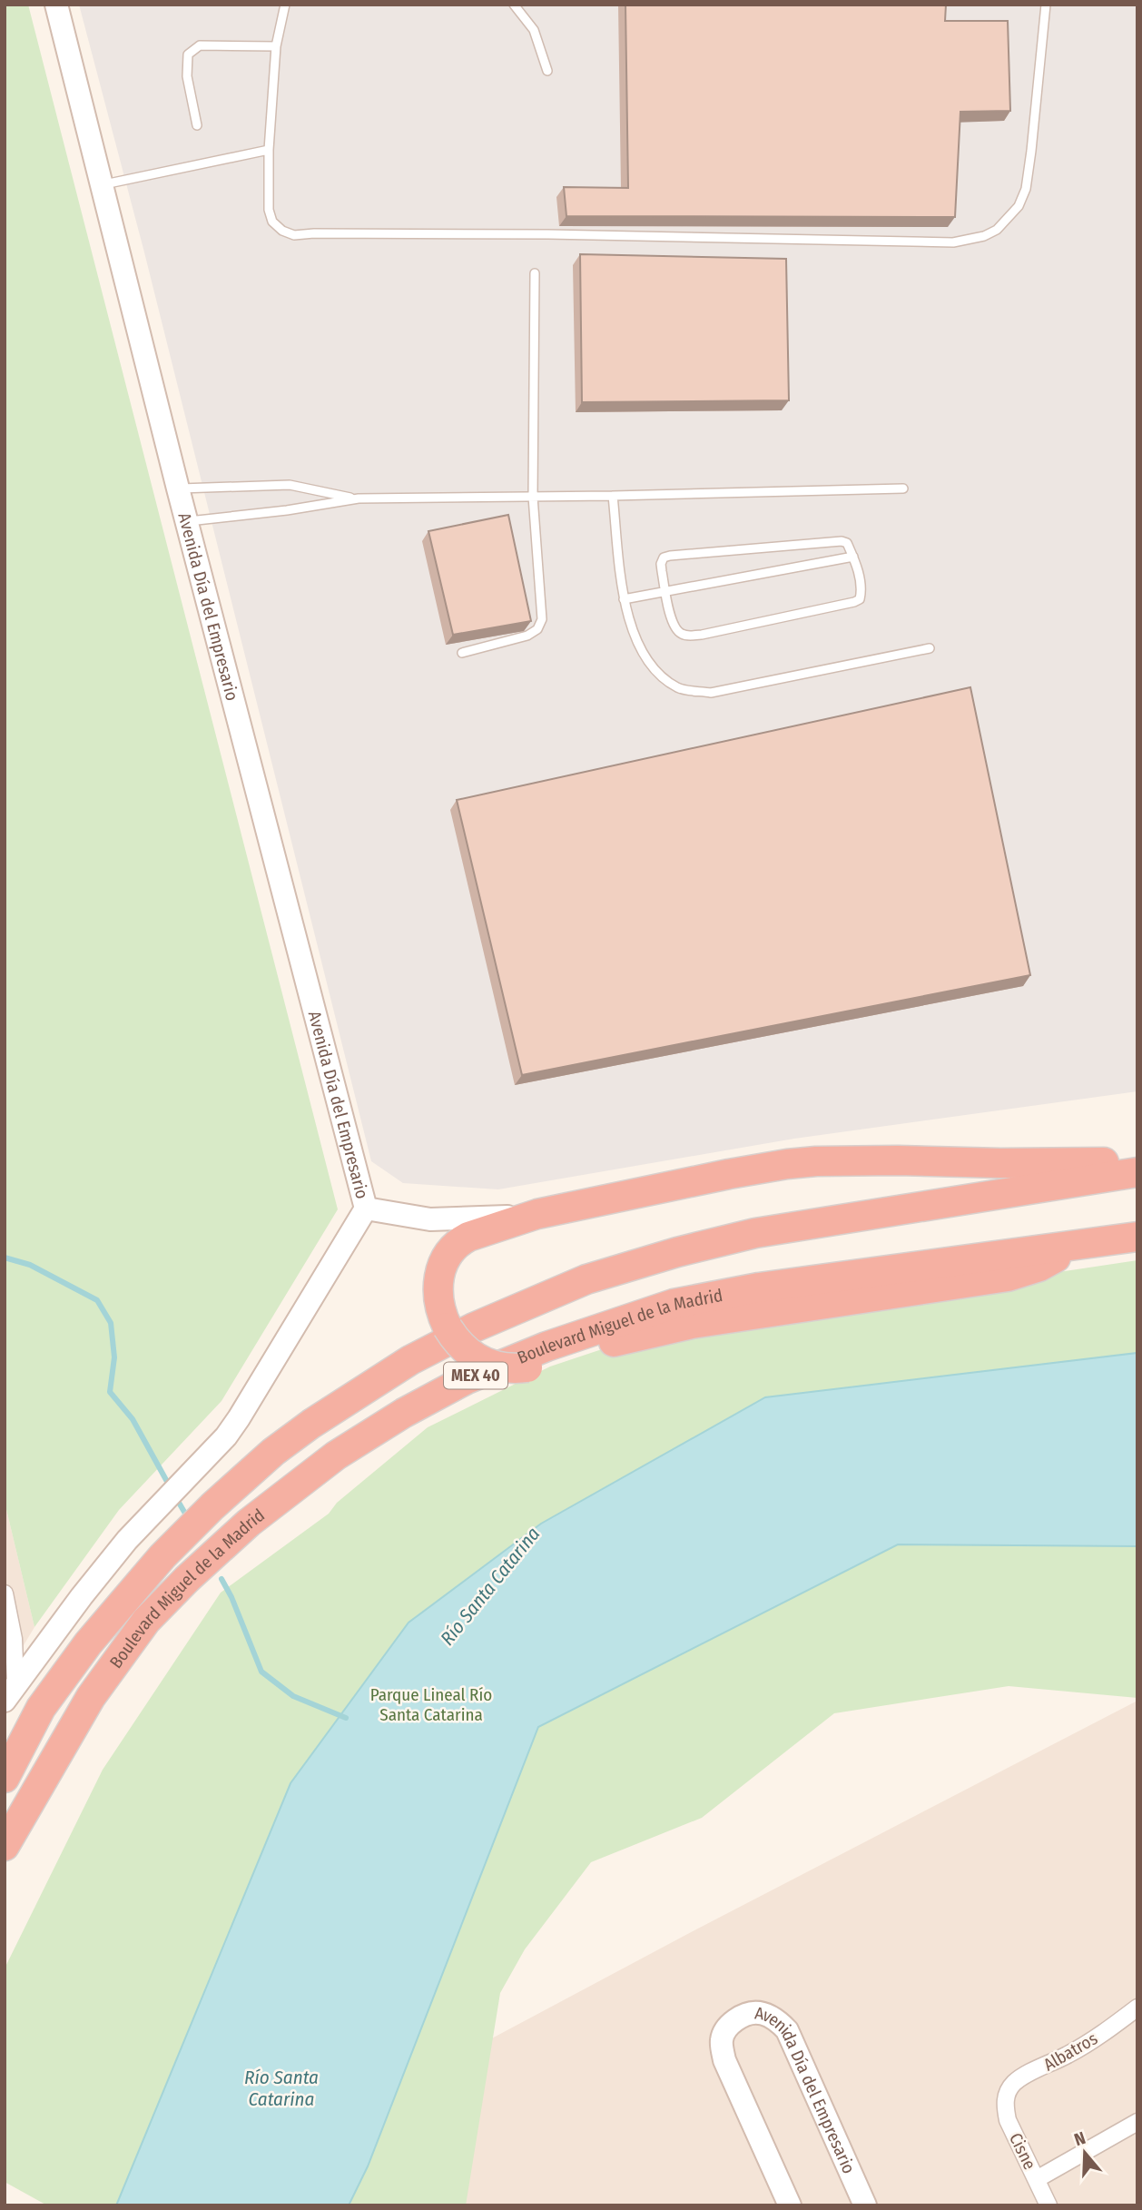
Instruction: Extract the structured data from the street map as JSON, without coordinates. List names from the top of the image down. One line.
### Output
{"streets":{"highway":["Boulevard Miguel de la Madrid","MEX 40"],"street":["Avenida Día del Empresario","Albatros","Cisne"]},"crossings":[["Albatros","Cisne"]],"water":["Río Santa Catarina"],"parks":["Parque Lineal Río Santa Catarina"],"north":"top"}
